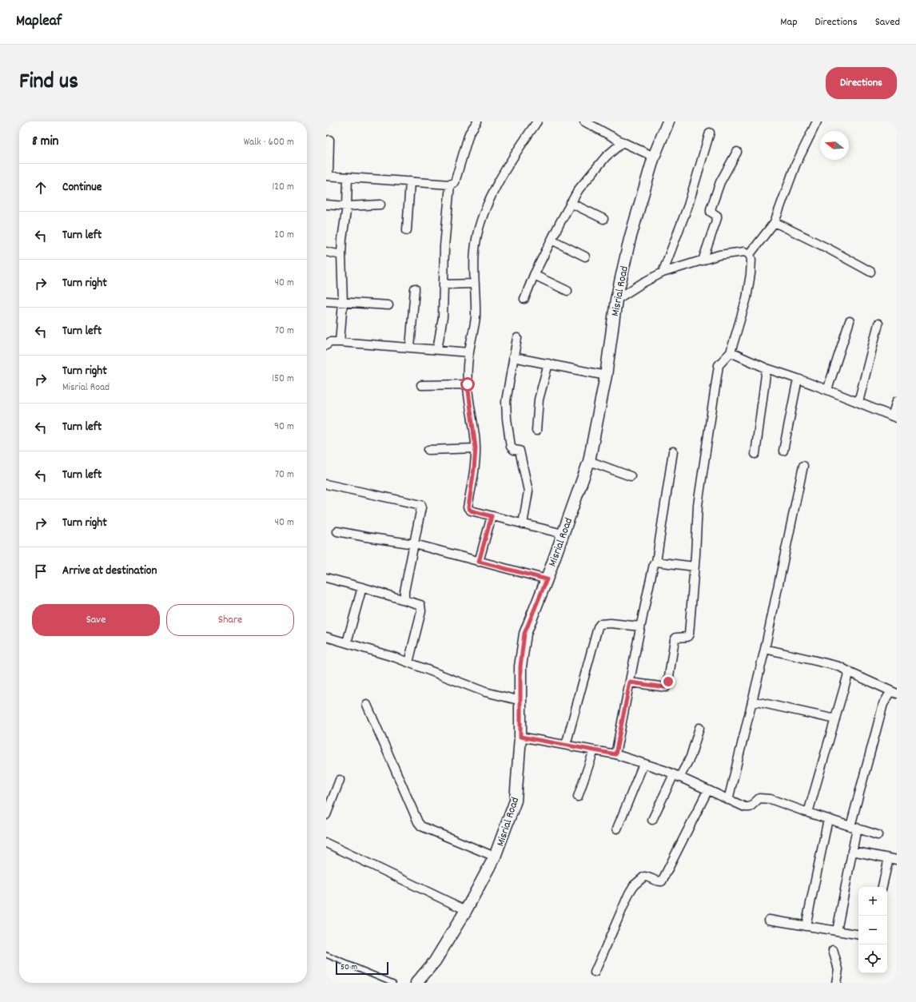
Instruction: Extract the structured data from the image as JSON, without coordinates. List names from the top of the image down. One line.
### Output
{"streets":{"main road":["Misrial Road"]},"scale_bar":"50 m","north":"left","page":{"header":"Mapleaf","nav":["Map","Directions","Saved"],"title":"Find us","buttons":["Directions",["Save","Share"]],"heading":["8 min","Walk · 600 m"],"list":[["Continue","120 m"],["Turn left","20 m"],["Turn right","40 m"],["Turn left","70 m"],["Turn right","Misrial Road","150 m"],["Turn left","90 m"],["Turn left","70 m"],["Turn right","40 m"],"Arrive at destination"],"map_buttons":["+","−"],"scale":"50 m"}}
